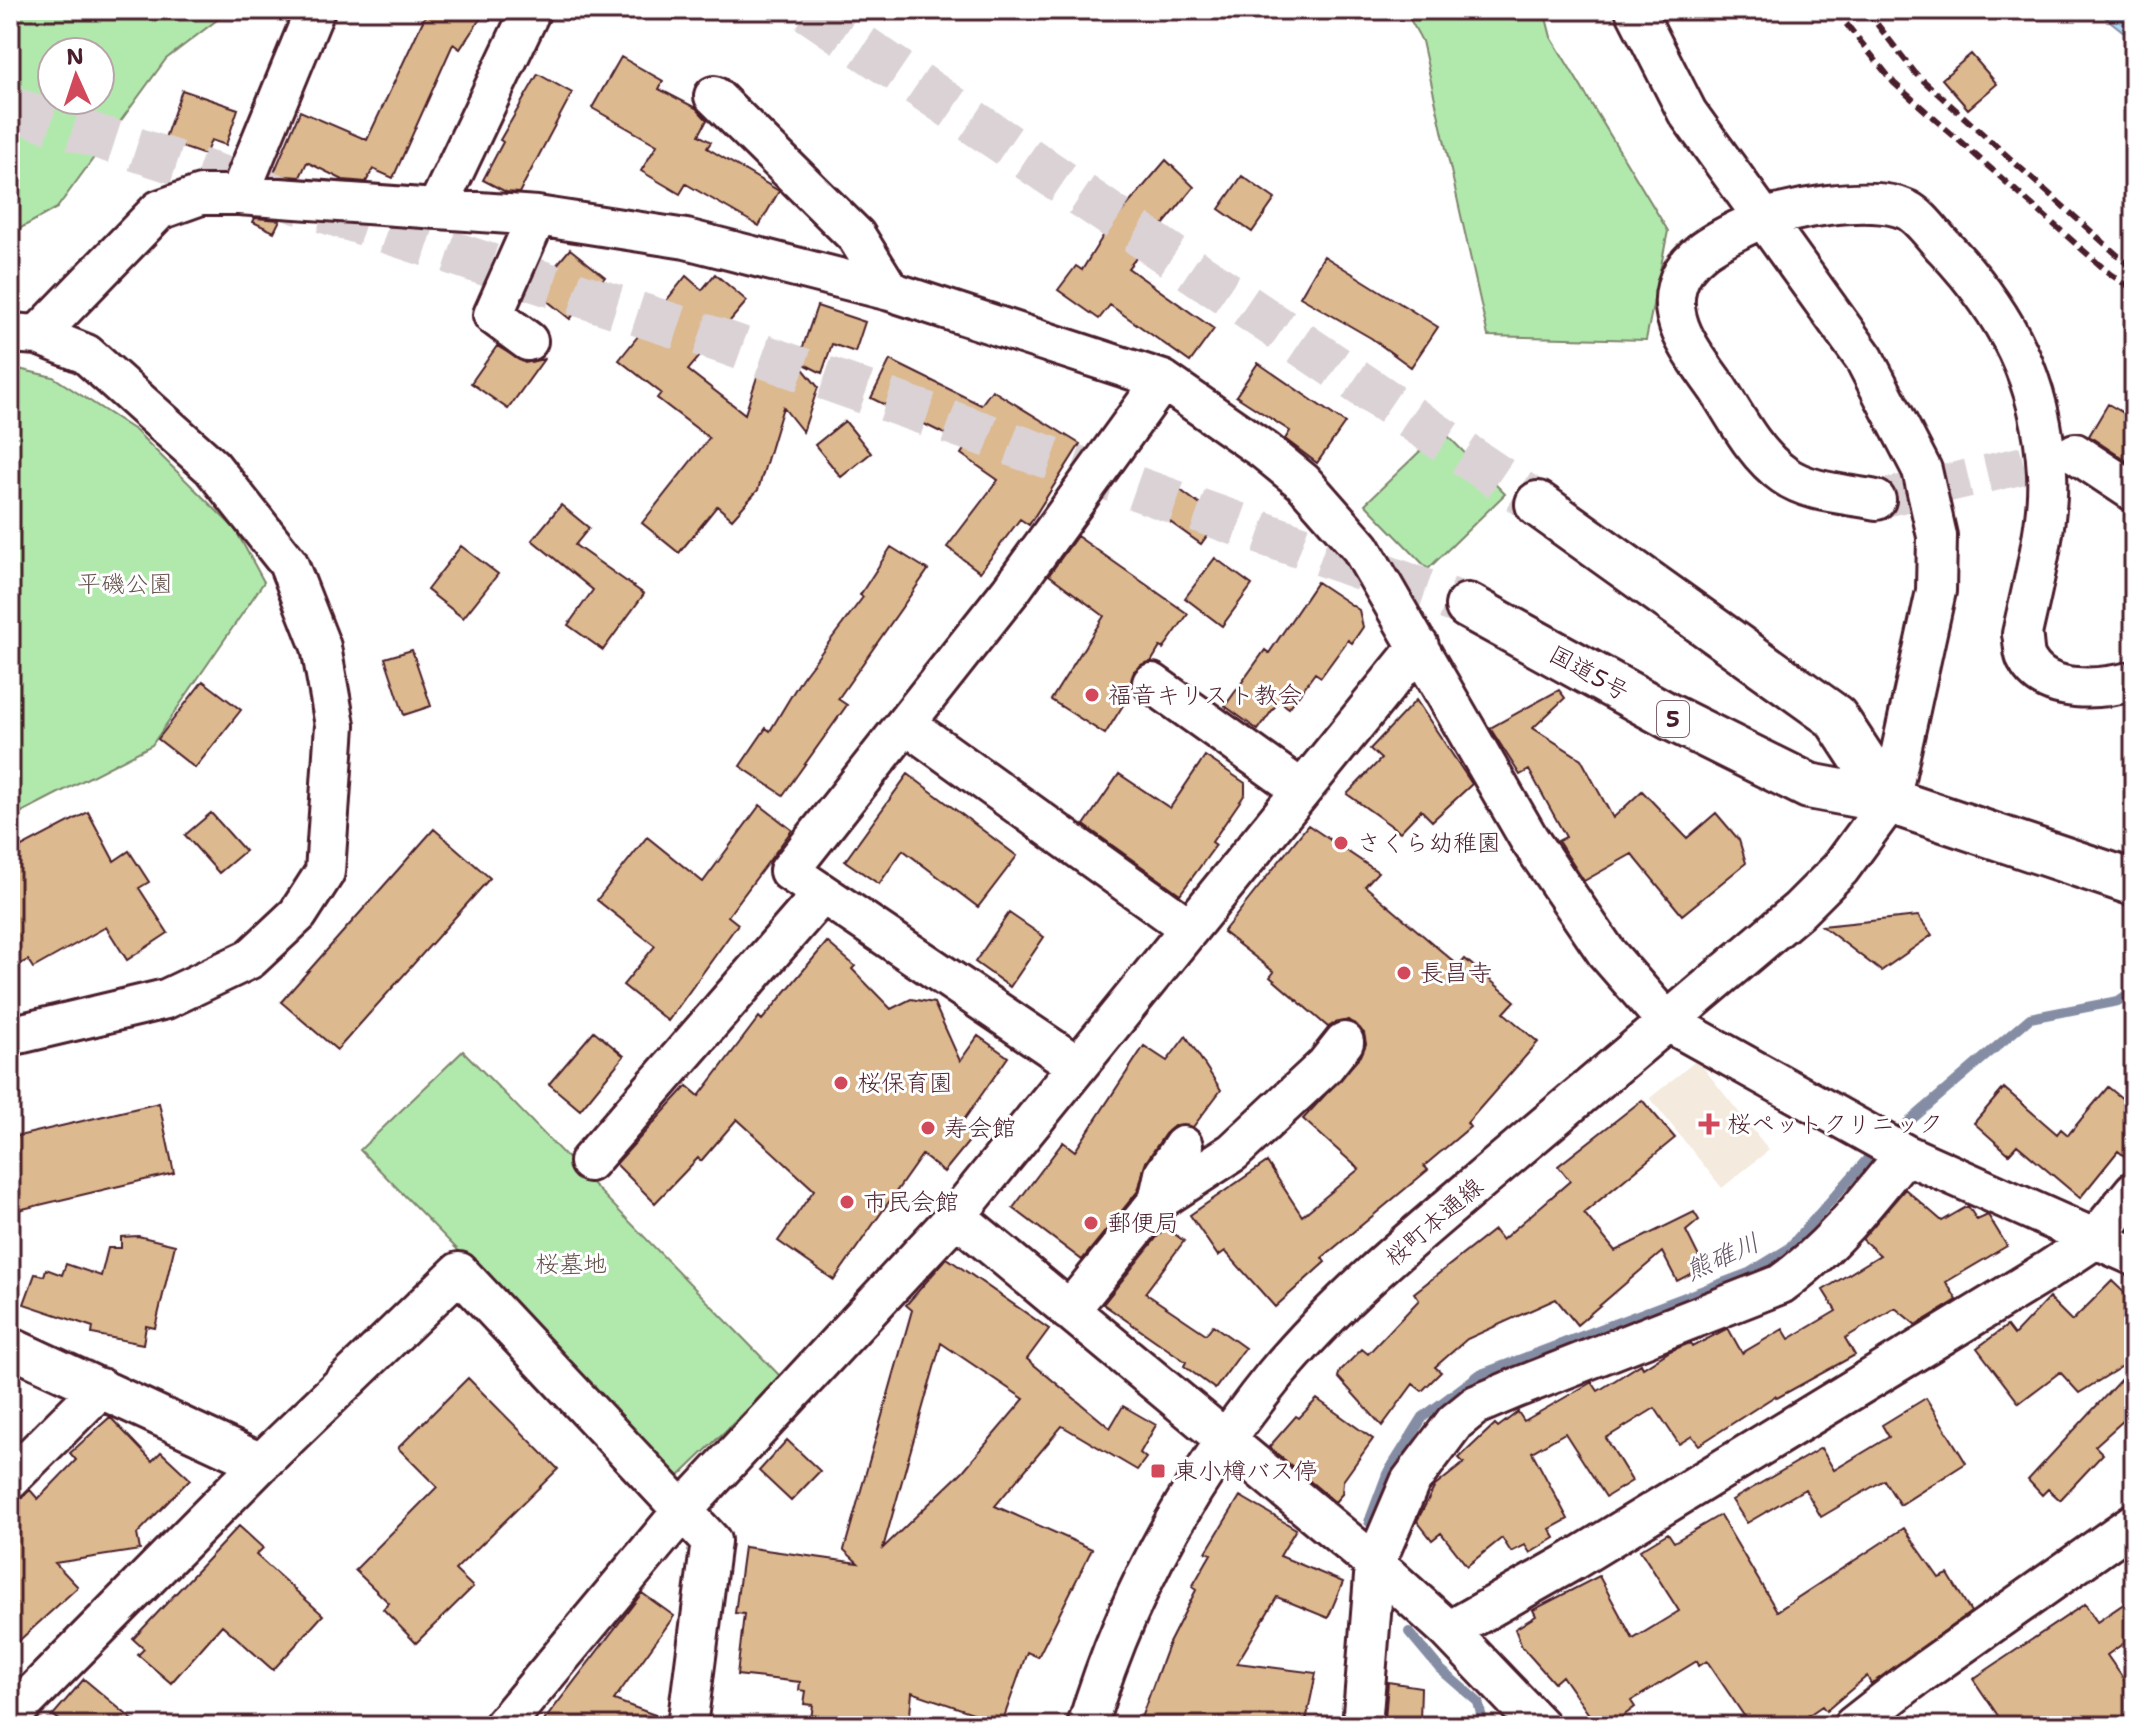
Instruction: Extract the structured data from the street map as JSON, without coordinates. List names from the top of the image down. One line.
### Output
{"streets":{"highway":["国道5号","5"],"street":["桜町本通線"]},"crossings":[["国道5号","桜町本通線"]],"water":["熊碓川"],"parks":["平磯公園","桜墓地"],"places":{"other":["福音キリスト教会","さくら幼稚園","長昌寺","桜保育園","寿会館","市民会館","郵便局"],"health":["桜ペットクリニック"],"transit":["東小樽バス停"]},"north":"top"}
